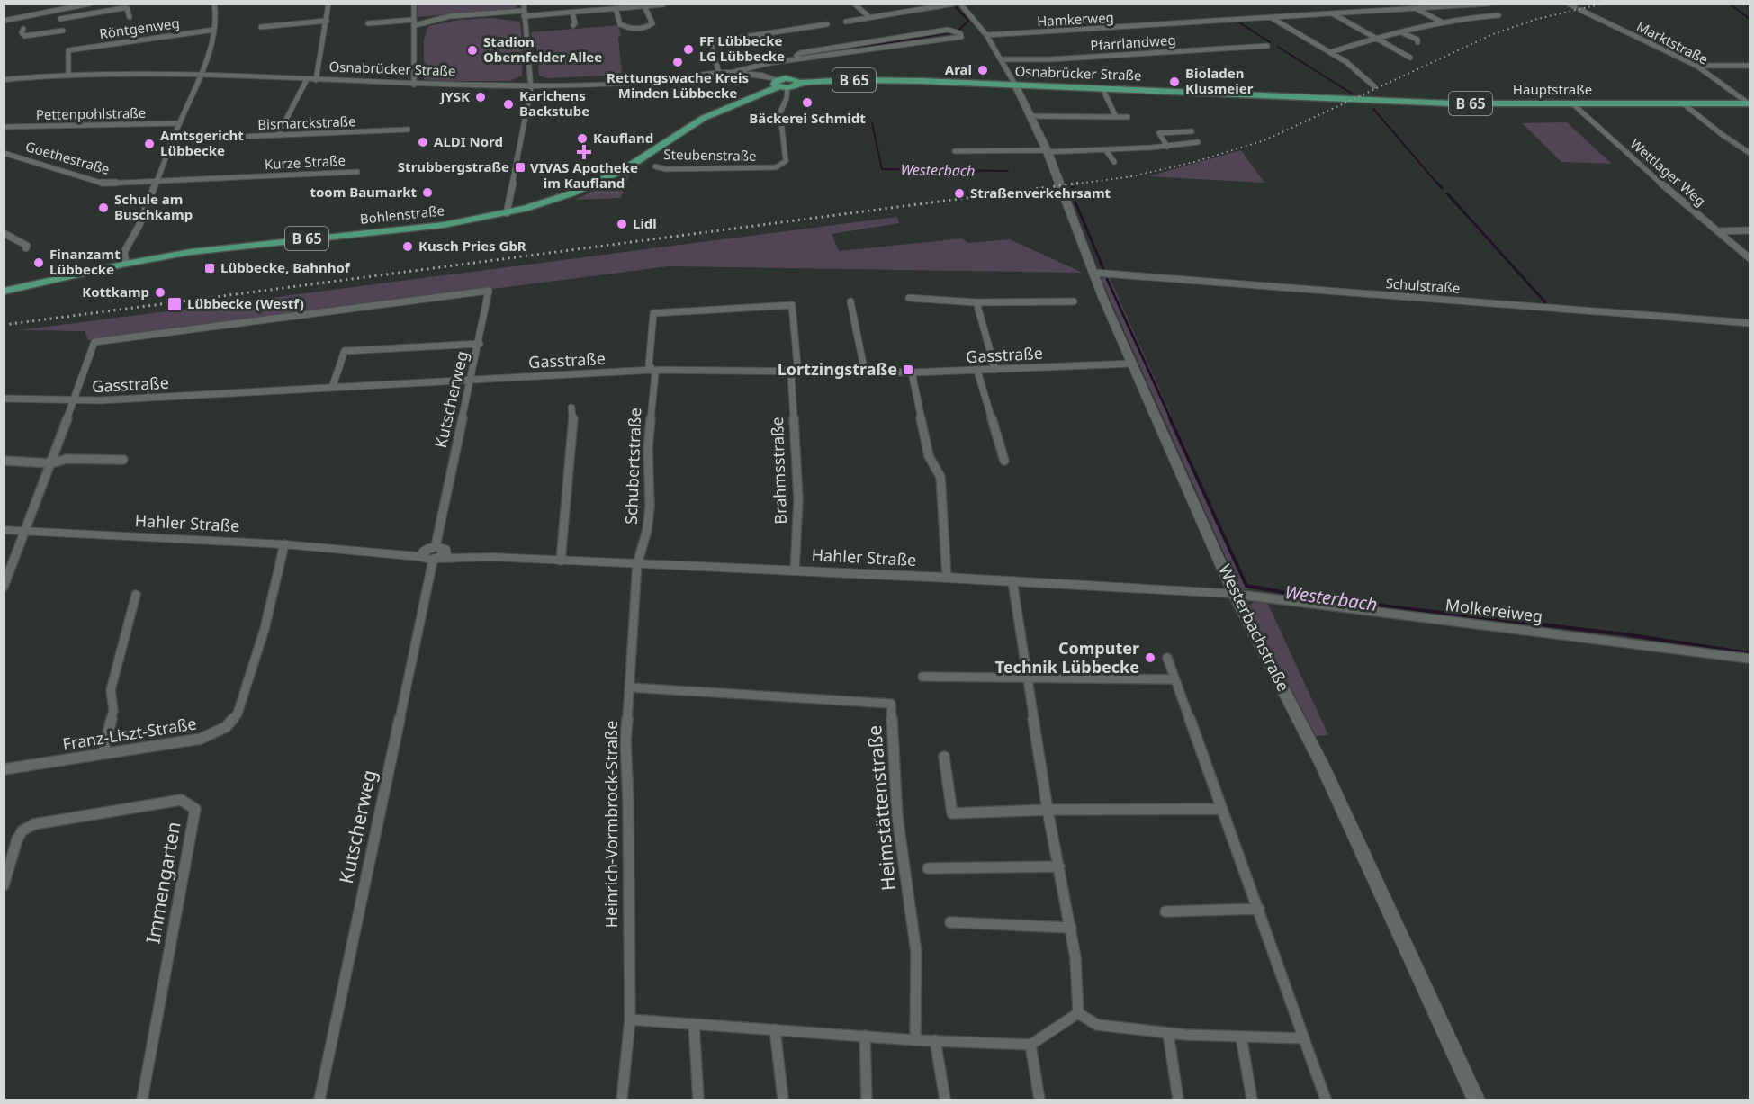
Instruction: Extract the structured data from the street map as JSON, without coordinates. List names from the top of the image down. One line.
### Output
{"streets":{"main road":["Osnabrücker Straße","B 65","Hauptstraße","Bohlenstraße"],"street":["Hamkerweg","Röntgenweg","Pfarrlandweg","Marktstraße","Pettenpohlstraße","Bismarckstraße","Steubenstraße","Goethestraße","Kurze Straße","Wettlager Weg","Schulstraße","Gasstraße","Kutscherweg","Schubertstraße","Brahmsstraße","Hahler Straße","Molkereiweg","Westerbachstraße","Franz-Liszt-Straße","Heimstättenstraße","Heinrich-Vormbrock-Straße","Immengarten"]},"crossings":[["Röntgenweg","Osnabrücker Straße"],["Marktstraße","Hauptstraße"],["Osnabrücker Straße","Hauptstraße"],["Osnabrücker Straße","Steubenstraße"],["Osnabrücker Straße","Bohlenstraße"],["Osnabrücker Straße","Westerbachstraße"],["Hauptstraße","Wettlager Weg"],["Steubenstraße","Bohlenstraße"],["Goethestraße","Kurze Straße"],["Schulstraße","Westerbachstraße"],["Gasstraße","Kutscherweg"],["Gasstraße","Schubertstraße"],["Gasstraße","Brahmsstraße"],["Gasstraße","Westerbachstraße"],["Kutscherweg","Hahler Straße"],["Schubertstraße","Brahmsstraße"],["Schubertstraße","Hahler Straße"],["Schubertstraße","Heinrich-Vormbrock-Straße"],["Brahmsstraße","Hahler Straße"],["Hahler Straße","Molkereiweg"],["Hahler Straße","Westerbachstraße"],["Hahler Straße","Franz-Liszt-Straße"],["Hahler Straße","Heinrich-Vormbrock-Straße"],["Molkereiweg","Westerbachstraße"],["Heimstättenstraße","Heinrich-Vormbrock-Straße"]],"water":["Westerbach"],"places":{"other":["FF Lübbecke LG Lübbecke","Stadion Obernfelder Allee","Rettungswache Kreis Minden Lübbecke","Aral","Bioladen Klusmeier","JYSK","Bäckerei Schmidt","Karlchens Backstube","Kaufland","ALDI Nord","Amtsgericht Lübbecke","toom Baumarkt","Straßenverkehrsamt","Schule am Buschkamp","Lidl","Kusch Pries GbR","Finanzamt Lübbecke","Kottkamp","Computer Technik Lübbecke"],"health":["VIVAS Apotheke im Kaufland"],"transit":["Strubbergstraße","Lübbecke, Bahnhof","Lübbecke (Westf)","Lortzingstraße"]}}
